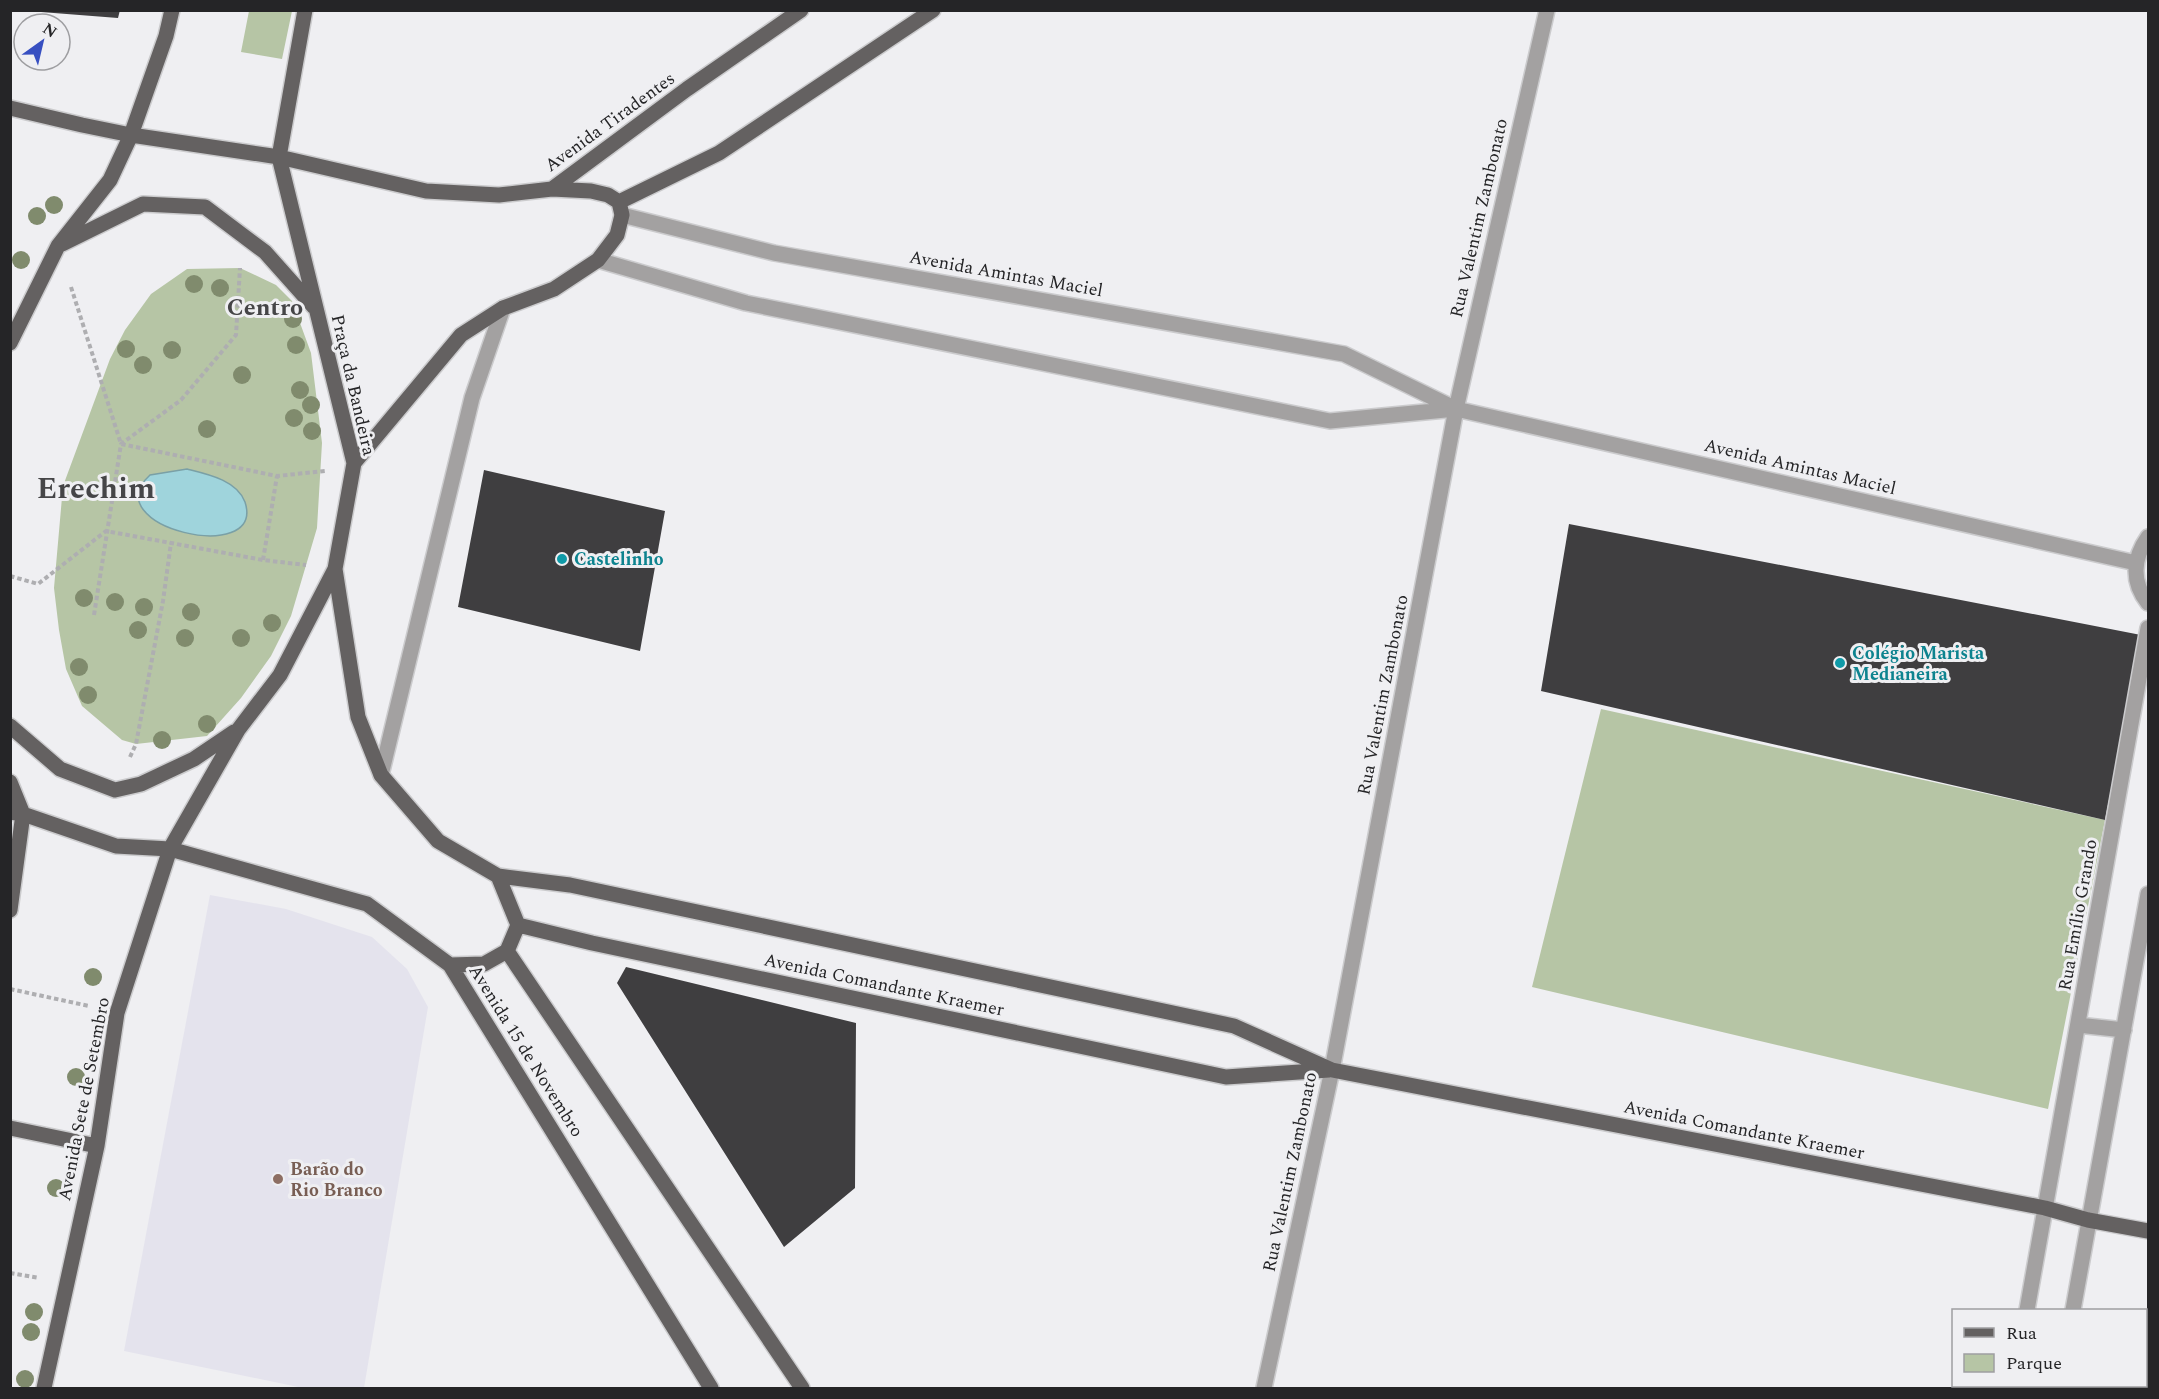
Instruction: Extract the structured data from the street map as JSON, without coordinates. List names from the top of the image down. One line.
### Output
{"streets":{"main road":["Avenida Tiradentes","Avenida Amintas Maciel","Praça da Bandeira","Avenida Comandante Kraemer","Avenida 15 de Novembro","Avenida Sete de Setembro"],"street":["Rua Valentim Zambonato","Rua Emílio Grando"]},"crossings":[["Avenida Tiradentes","Avenida Amintas Maciel"],["Avenida Tiradentes","Praça da Bandeira"],["Rua Valentim Zambonato","Avenida Amintas Maciel"],["Rua Valentim Zambonato","Avenida Comandante Kraemer"],["Praça da Bandeira","Avenida Sete de Setembro"],["Rua Emílio Grando","Avenida Comandante Kraemer"],["Avenida 15 de Novembro","Avenida Sete de Setembro"]],"districts":["Centro","Erechim"],"places":["Castelinho","Colégio Marista Medianeira","Barão do Rio Branco"],"legend":["Rua","Parque"],"north":"top right"}
